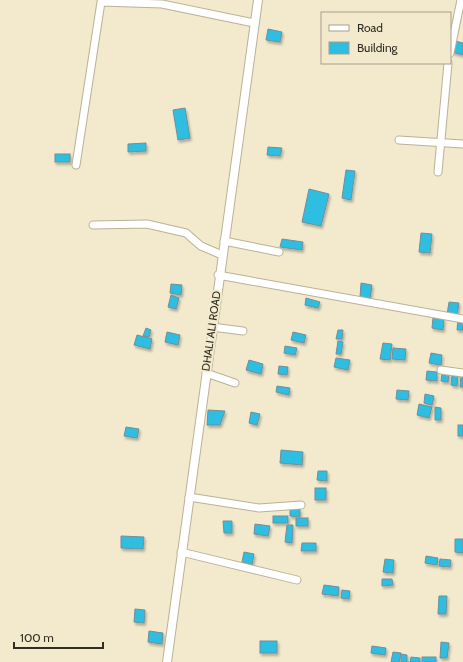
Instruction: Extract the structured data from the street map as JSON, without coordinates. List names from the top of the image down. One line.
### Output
{"streets":{"street":["DHALI ALI ROAD"]},"legend":["Road","Building"],"scale_bar":"100 m"}
